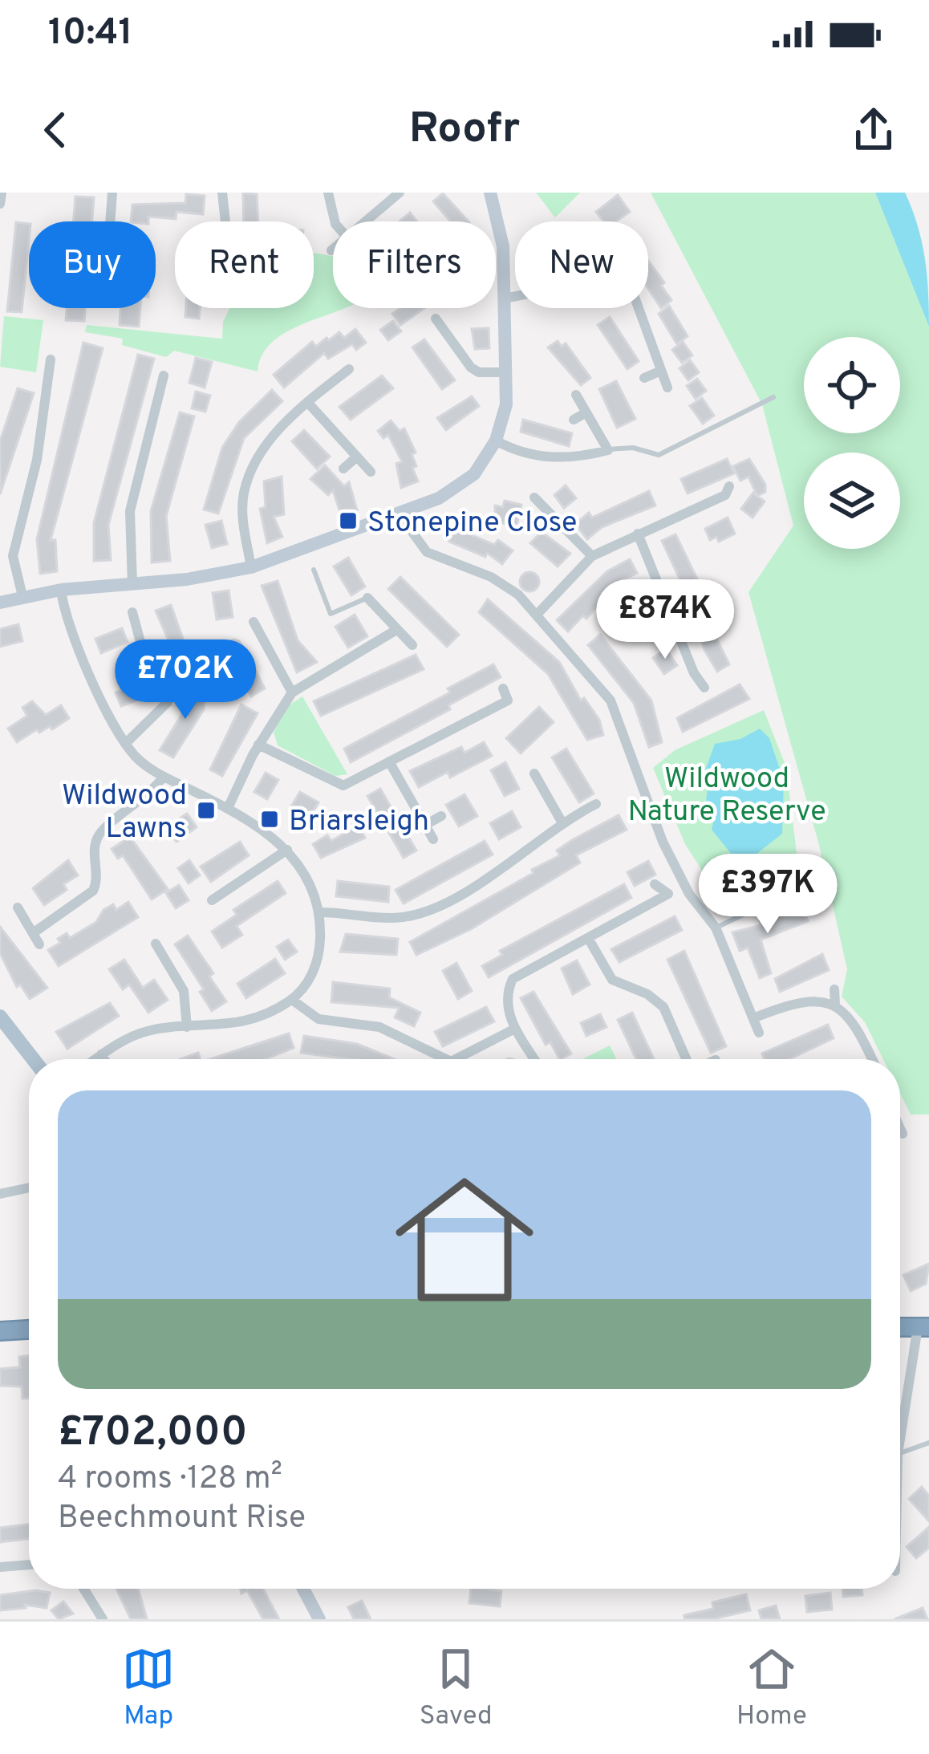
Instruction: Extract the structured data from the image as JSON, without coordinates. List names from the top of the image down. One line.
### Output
{"parks":["Wildwood Nature Reserve"],"places":{"transit":["Stonepine Close","Wildwood Lawns","Briarsleigh"]},"page":{"status":"10:41","header":"Roofr","chip":["Buy","Rent","Filters","New"],"price":["£874K","£702K","£397K"],"list":[{"name":"£702,000","note":"4 rooms · 128 m² · Beechmount Rise"}],"tabs":["Map","Saved","Home"]}}
